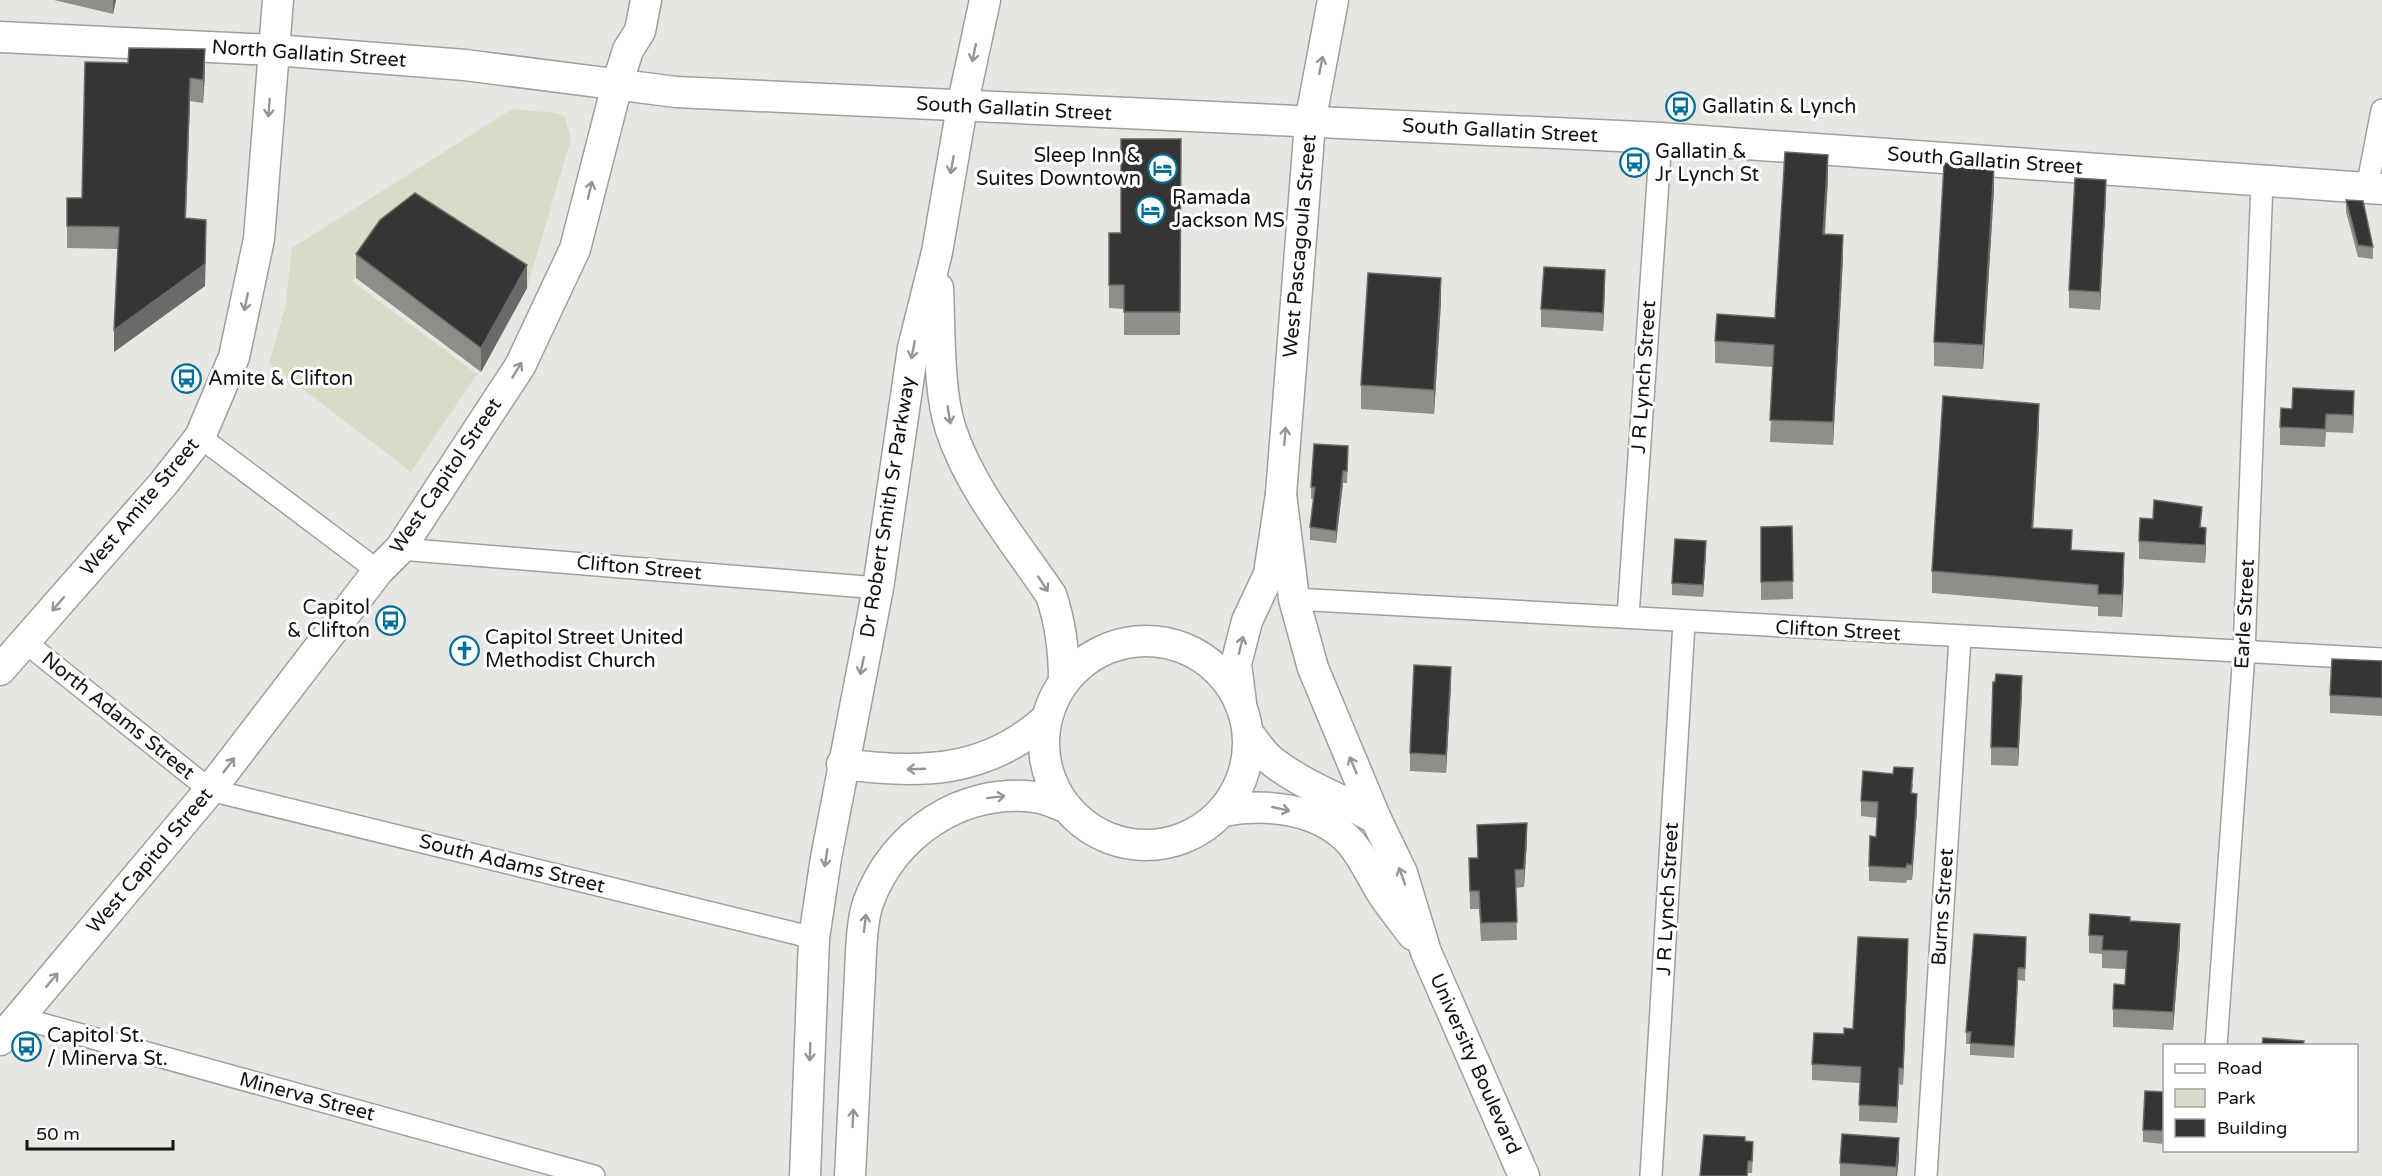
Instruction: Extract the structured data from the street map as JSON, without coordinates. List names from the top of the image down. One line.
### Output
{"streets":{"main road":["North Gallatin Street","South Gallatin Street","West Pascagoula Street","West Capitol Street","West Amite Street","Dr Robert Smith Sr Parkway","University Boulevard"],"street":["J R Lynch Street","Clifton Street","Earle Street","North Adams Street","South Adams Street","Burns Street","Minerva Street"]},"crossings":[["North Gallatin Street","South Gallatin Street"],["North Gallatin Street","West Capitol Street"],["North Gallatin Street","West Amite Street"],["South Gallatin Street","West Pascagoula Street"],["South Gallatin Street","J R Lynch Street"],["South Gallatin Street","West Capitol Street"],["South Gallatin Street","Earle Street"],["West Pascagoula Street","Clifton Street"],["West Pascagoula Street","University Boulevard"],["J R Lynch Street","Clifton Street"],["West Capitol Street","Clifton Street"],["West Capitol Street","North Adams Street"],["West Capitol Street","South Adams Street"],["West Capitol Street","Minerva Street"],["West Amite Street","North Adams Street"],["Dr Robert Smith Sr Parkway","Clifton Street"],["Dr Robert Smith Sr Parkway","South Adams Street"],["Clifton Street","Earle Street"],["Clifton Street","Burns Street"],["North Adams Street","South Adams Street"]],"one_way":["West Capitol Street","West Amite Street","Dr Robert Smith Sr Parkway"],"places":{"bus stop":["Gallatin & Lynch","Gallatin & Jr Lynch St","Amite & Clifton","Capitol & Clifton","Capitol St. / Minerva St."],"hotel":["Sleep Inn & Suites Downtown","Ramada Jackson MS"],"church":["Capitol Street United Methodist Church"]},"legend":["Road","Park","Building"],"scale_bar":"50 m"}
